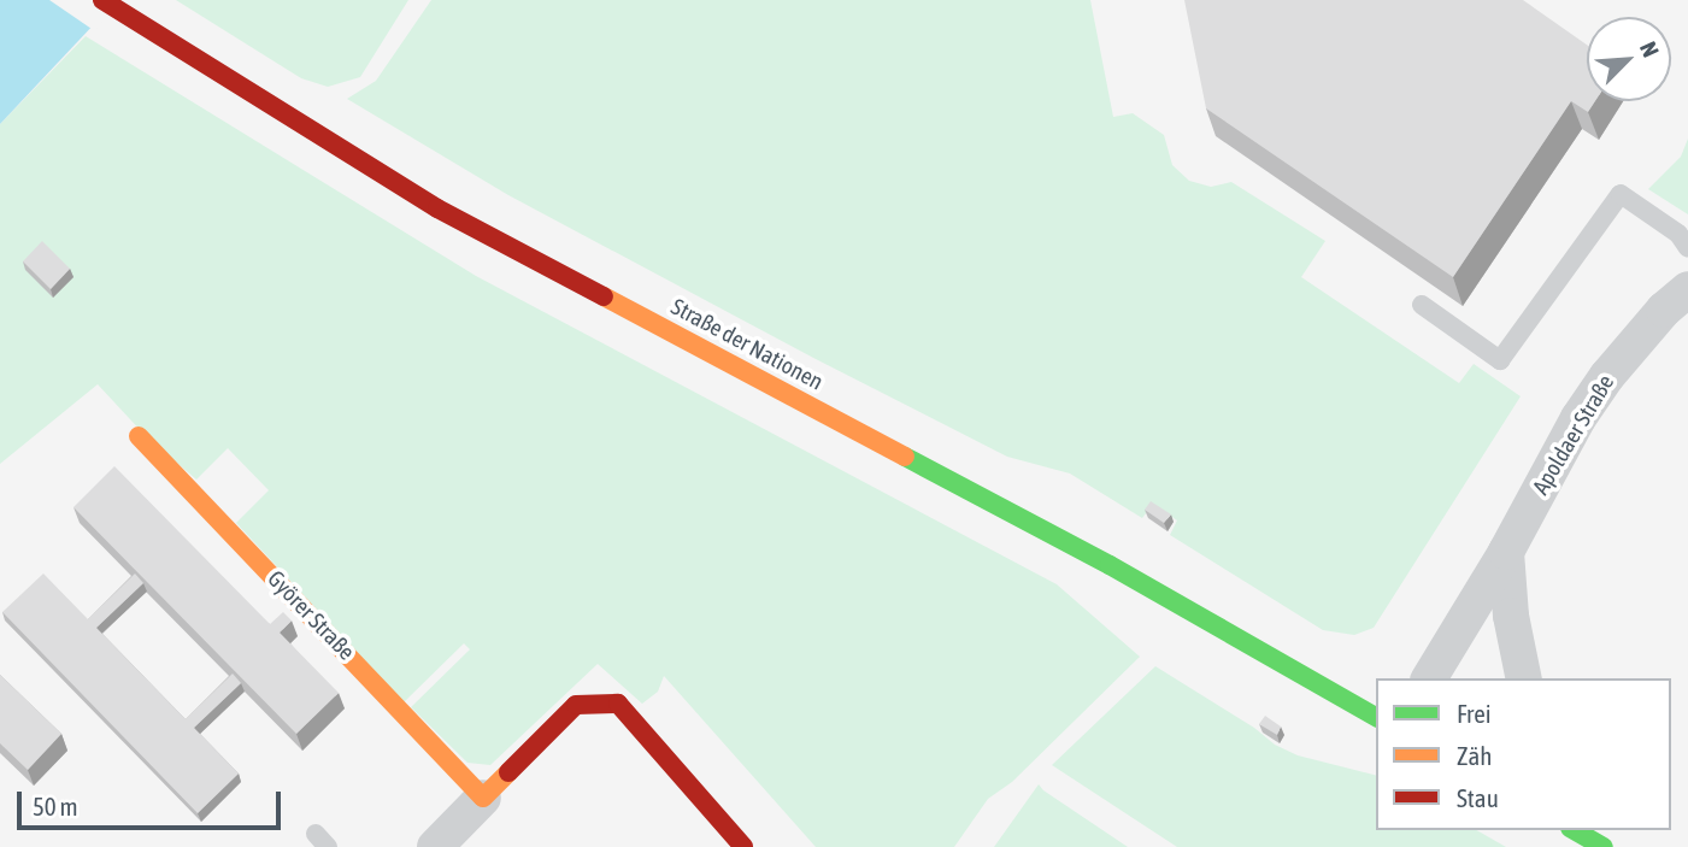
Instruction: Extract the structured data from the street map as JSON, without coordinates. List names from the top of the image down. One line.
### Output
{"streets":{"main road":["Straße der Nationen","Györer Straße"],"street":["Apoldaer Straße"]},"legend":["Frei","Zäh","Stau"],"scale_bar":"50 m","north":"top right"}
